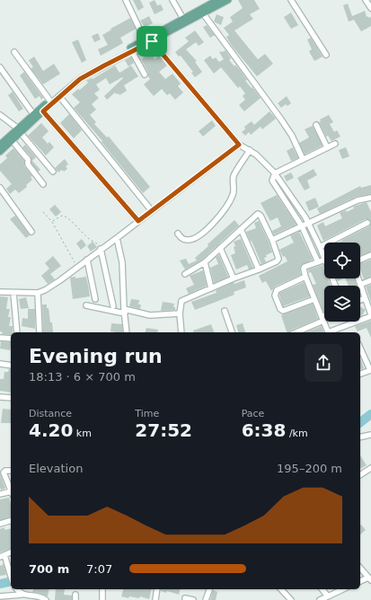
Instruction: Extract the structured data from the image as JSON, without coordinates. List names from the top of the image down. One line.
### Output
{"page":{"heading":["Evening run","18:13 · 6 × 700 m"],"stats":[["Distance","4.20 km"],["Time","27:52"],["Pace","6:38 /km"]],"chart":["Elevation","195–200 m"],"list":[{"name":"700 m","note":"7:07"}]}}
